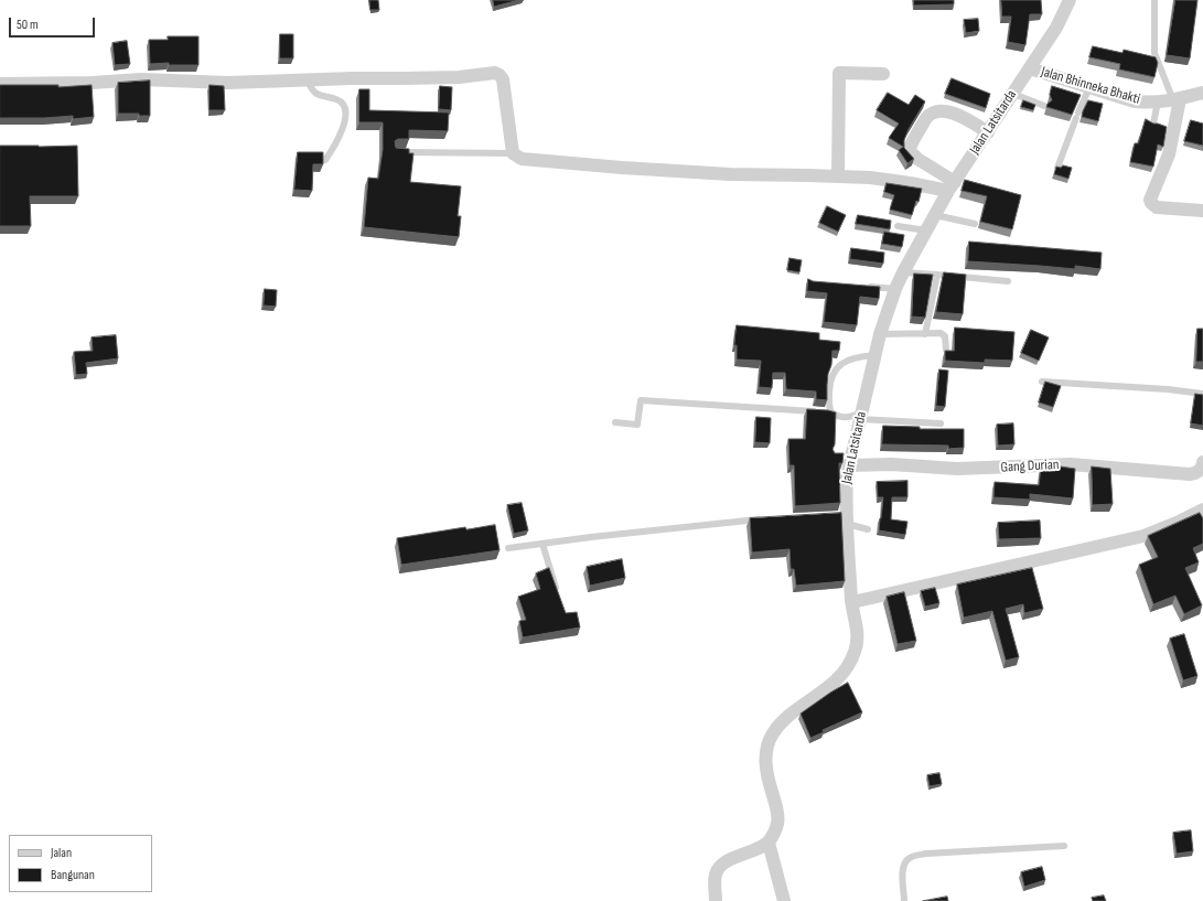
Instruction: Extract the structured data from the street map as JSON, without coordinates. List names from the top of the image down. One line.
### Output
{"streets":{"street":["Jalan Bhinneka Bhakti","Jalan Latsitarda","Gang Durian"]},"crossings":[["Jalan Bhinneka Bhakti","Jalan Latsitarda"],["Jalan Latsitarda","Gang Durian"]],"legend":["Jalan","Bangunan"],"scale_bar":"50 m"}
